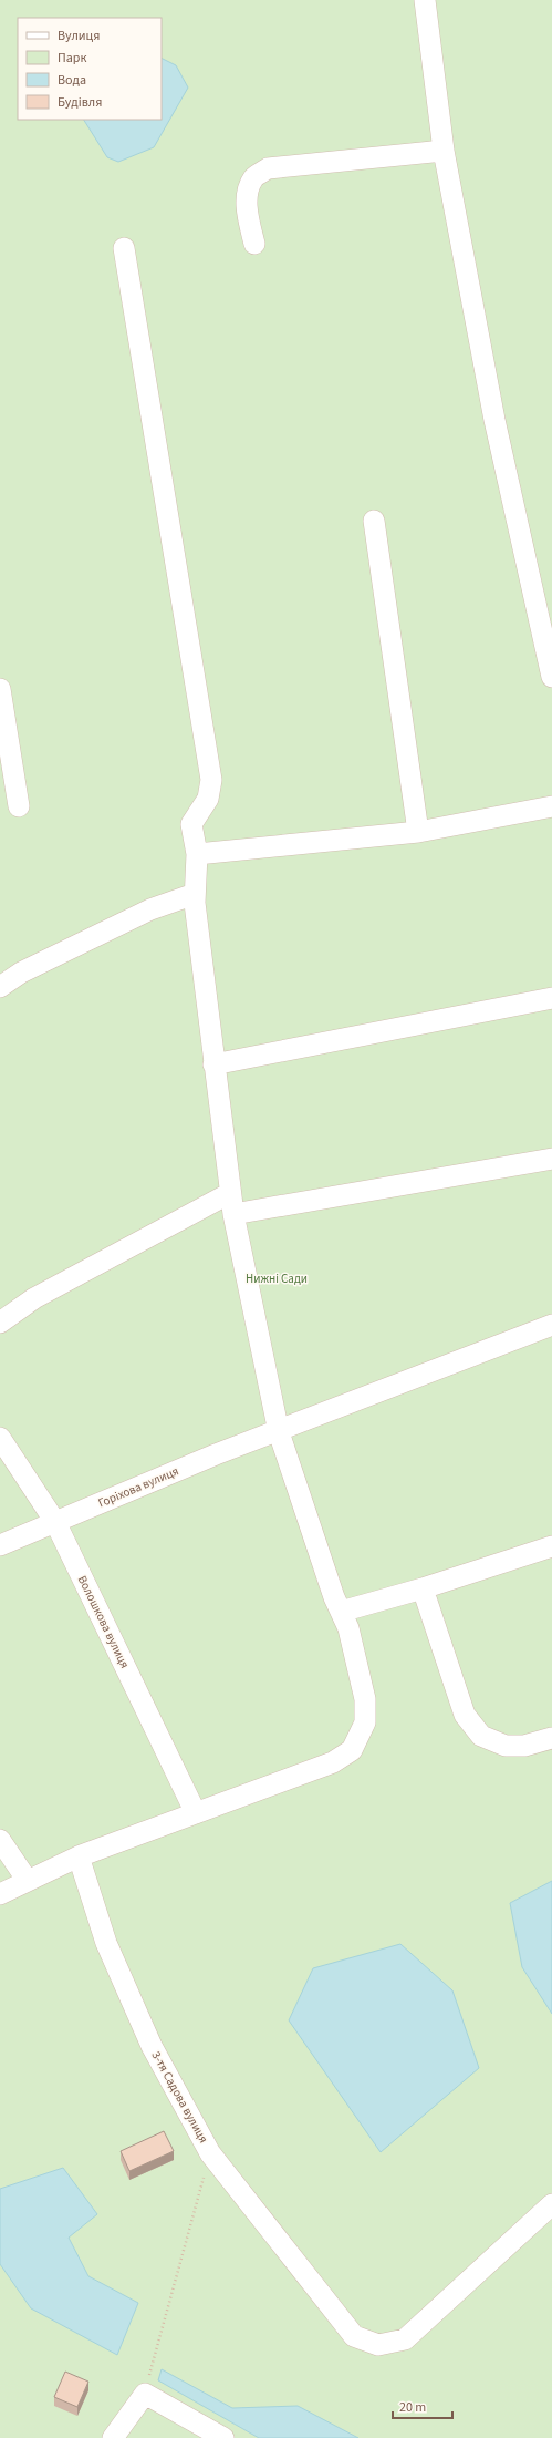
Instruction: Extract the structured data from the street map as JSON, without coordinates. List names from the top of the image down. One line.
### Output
{"streets":{"street":["Горіхова вулиця","Волошкова вулиця","3-тя Садова вулиця"]},"crossings":[["Горіхова вулиця","Волошкова вулиця"]],"parks":["Нижні Сади"],"legend":["Вулиця","Парк","Вода","Будівля"],"scale_bar":"20 m"}
